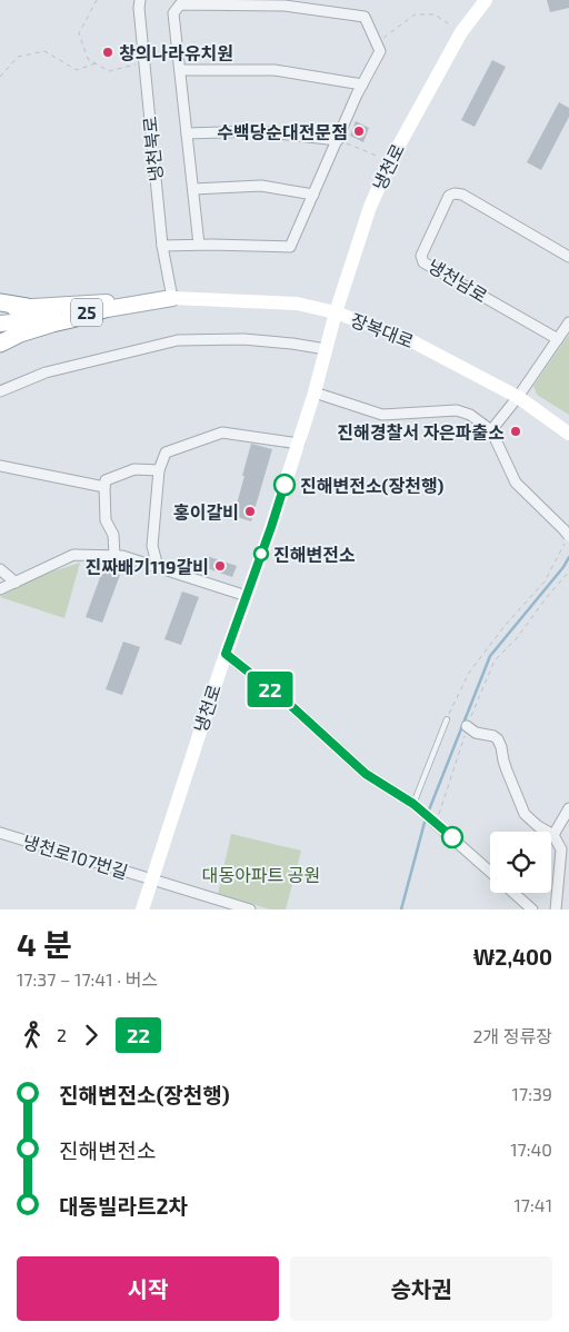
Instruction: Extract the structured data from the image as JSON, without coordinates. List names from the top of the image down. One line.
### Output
{"streets":{"main road":["냉천로","25","장복대로"],"street":["냉천북로","냉천남로","냉천로107번길"]},"crossings":[["냉천북로","25"],["냉천북로","장복대로"],["냉천로","장복대로"],["냉천로","냉천로107번길"],["25","장복대로"]],"parks":["대동아파트 공원"],"places":["창의나라유치원","수백당순대전문점","진해경찰서 자은파출소","진해변전소(장천행)","홍이갈비","진해변전소","진짜배기119갈비"],"lines":["bus line 22"],"page":{"on_map":"22","heading":["4 분","17:37 – 17:41 · 버스","₩2,400"],"legs":["2","22","2개 정류장"],"list":[{"name":"진해변전소(장천행)","value":"17:39"},{"name":"진해변전소","value":"17:40"},{"name":"대동빌라트2차","value":"17:41"}],"buttons":["시작","승차권"]}}
